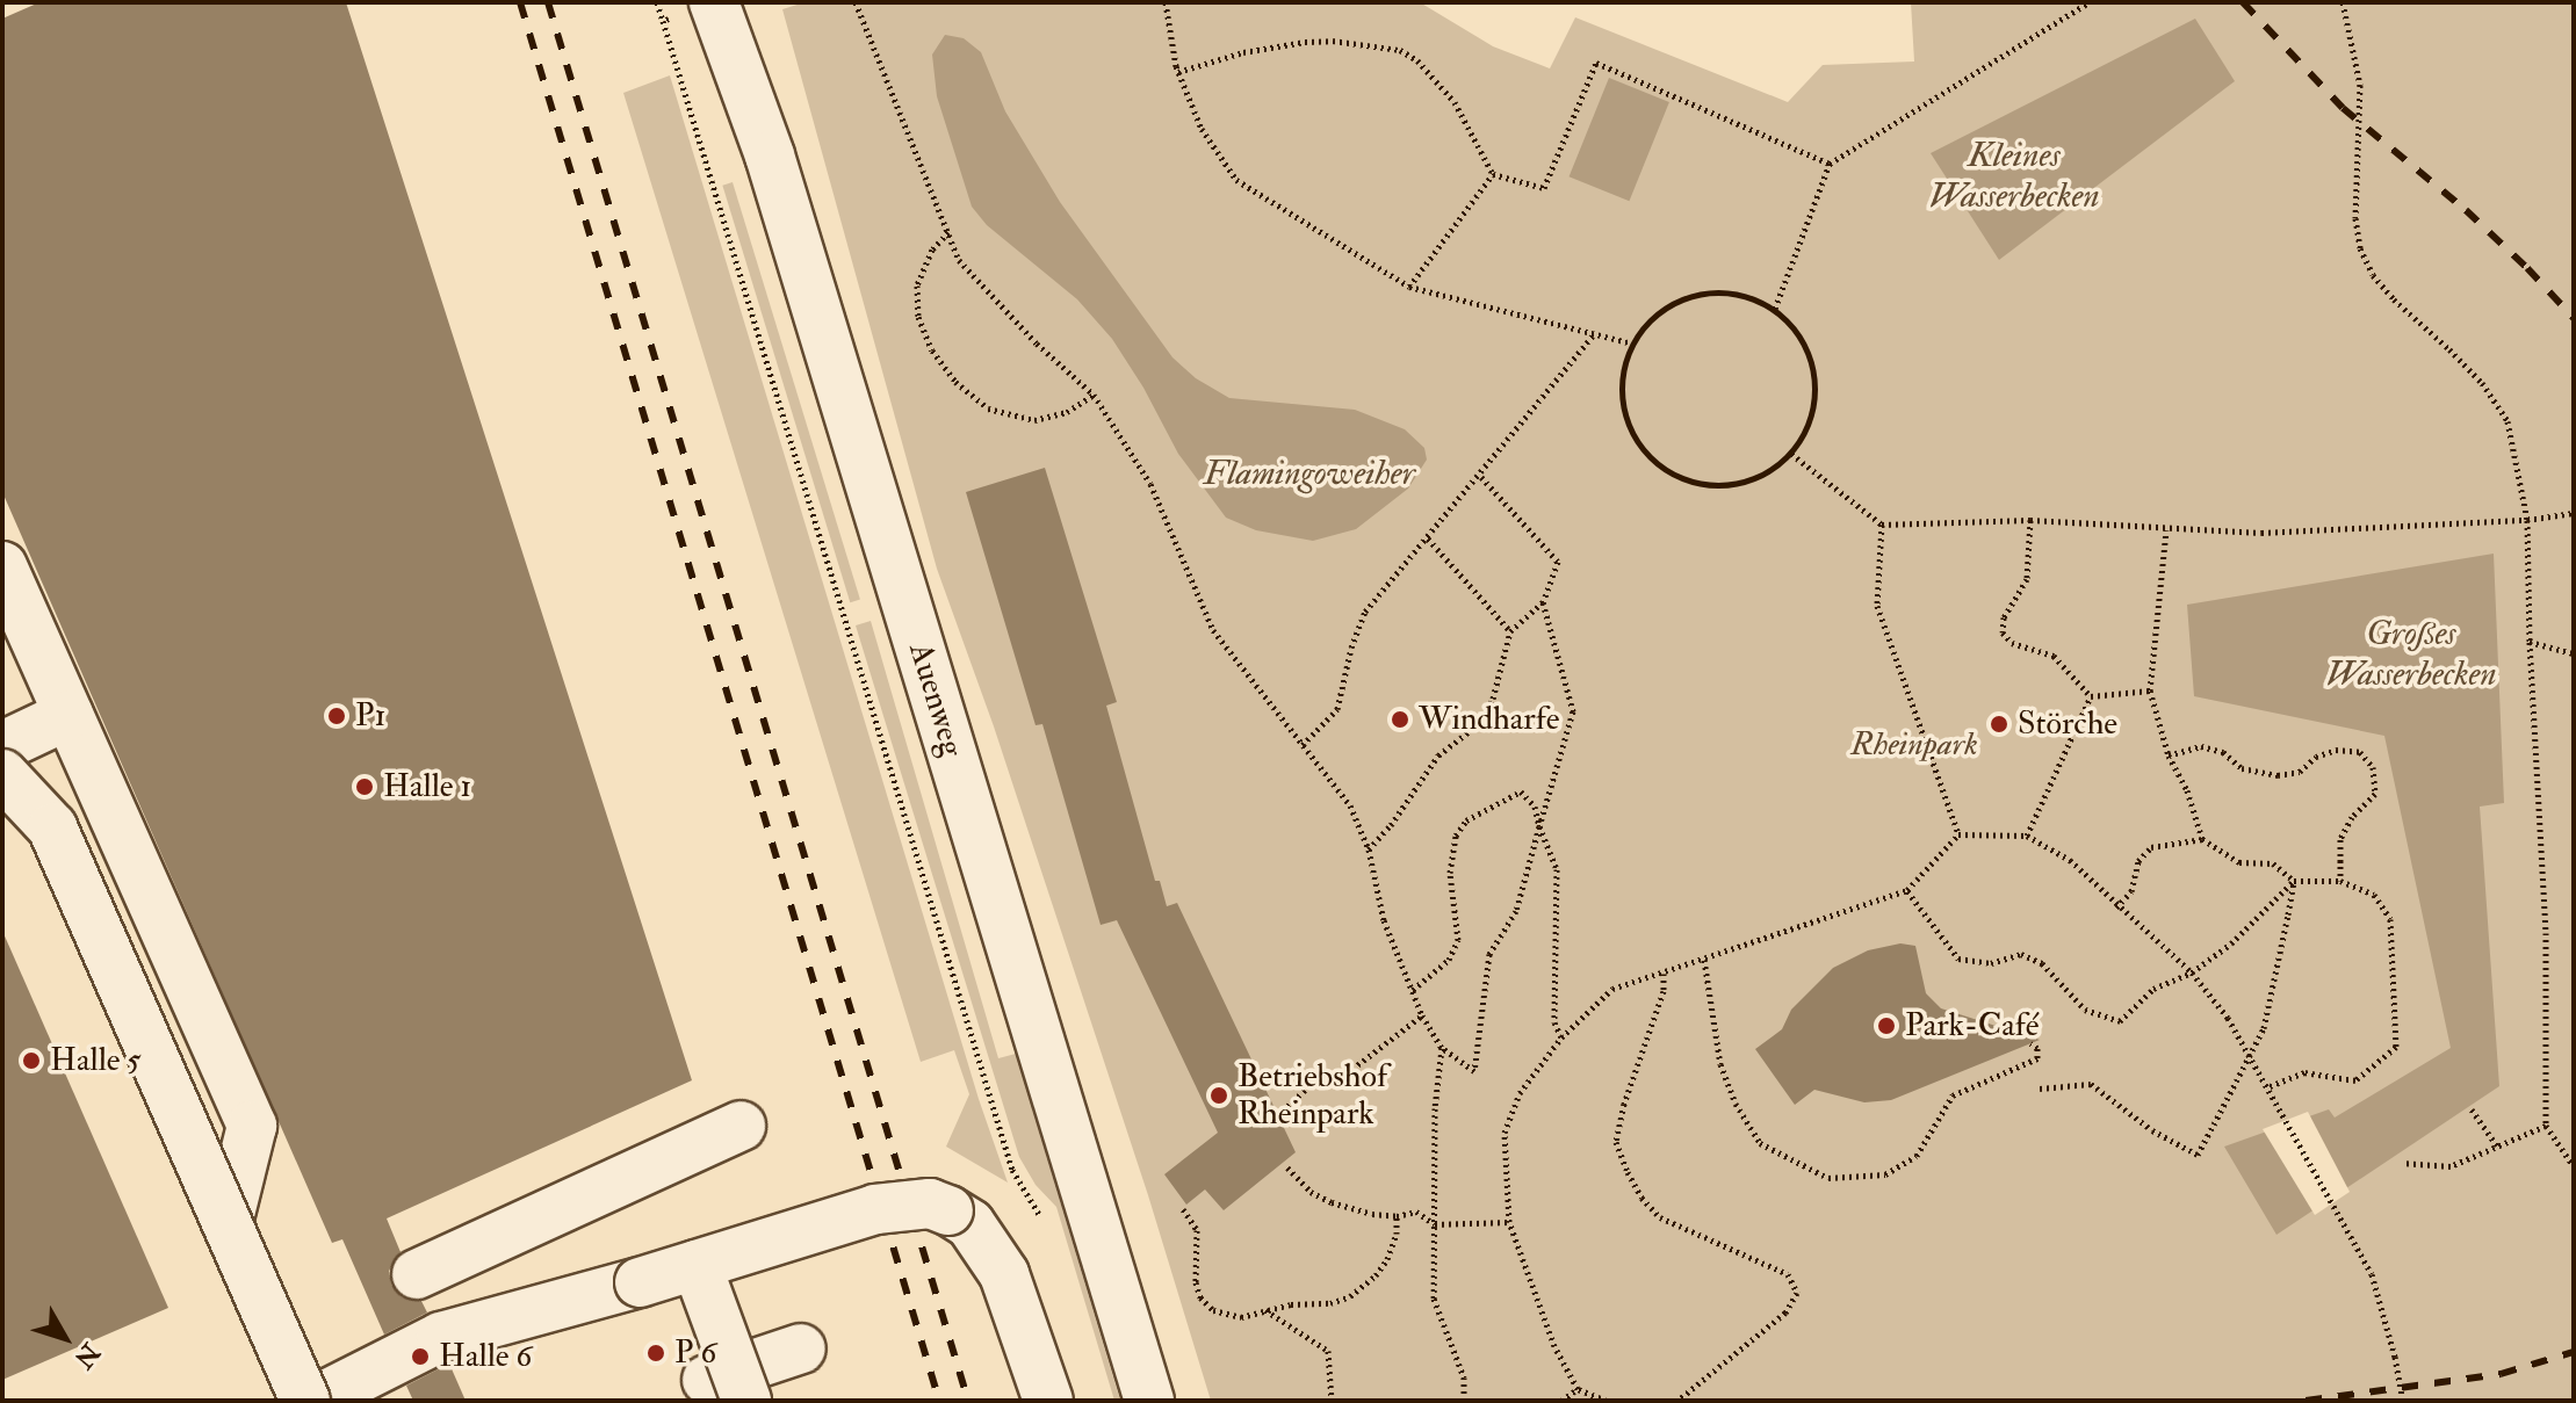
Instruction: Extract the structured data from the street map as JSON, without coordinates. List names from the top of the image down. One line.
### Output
{"streets":{"street":["Auenweg"]},"water":["Kleines Wasserbecken","Flamingoweiher","Großes Wasserbecken"],"parks":["Rheinpark"],"places":["P1","Windharfe","Störche","Halle 1","Park-Café","Halle 5","Betriebshof Rheinpark","P 6","Halle 6"],"north":"bottom right"}
